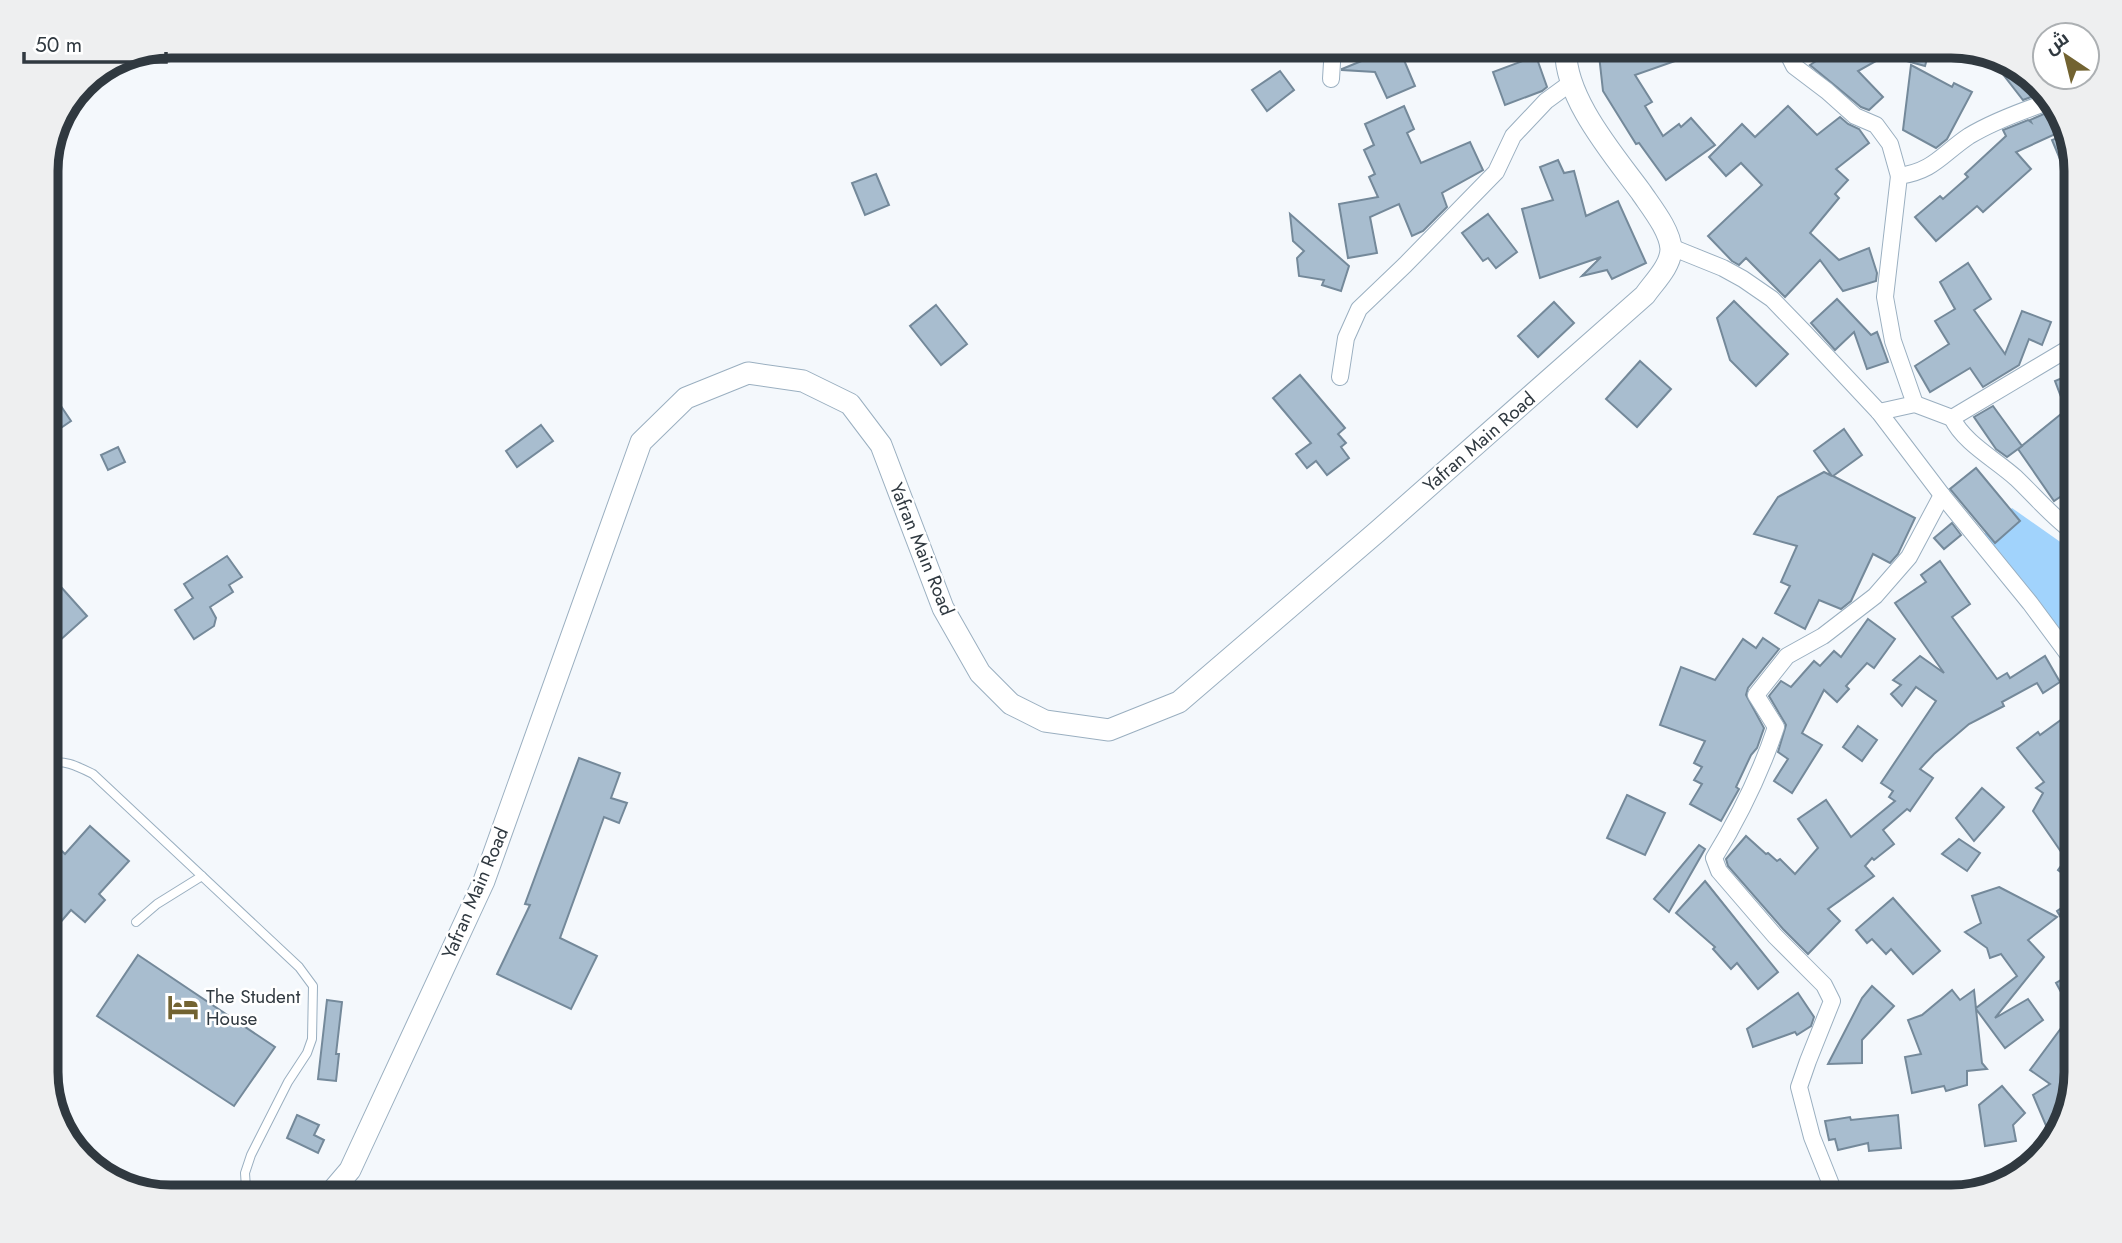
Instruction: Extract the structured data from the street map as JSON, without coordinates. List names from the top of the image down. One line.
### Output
{"streets":{"main road":["Yafran Main Road"]},"places":{"hotel":["The Student House"]},"scale_bar":"50 m","north":"top left"}
